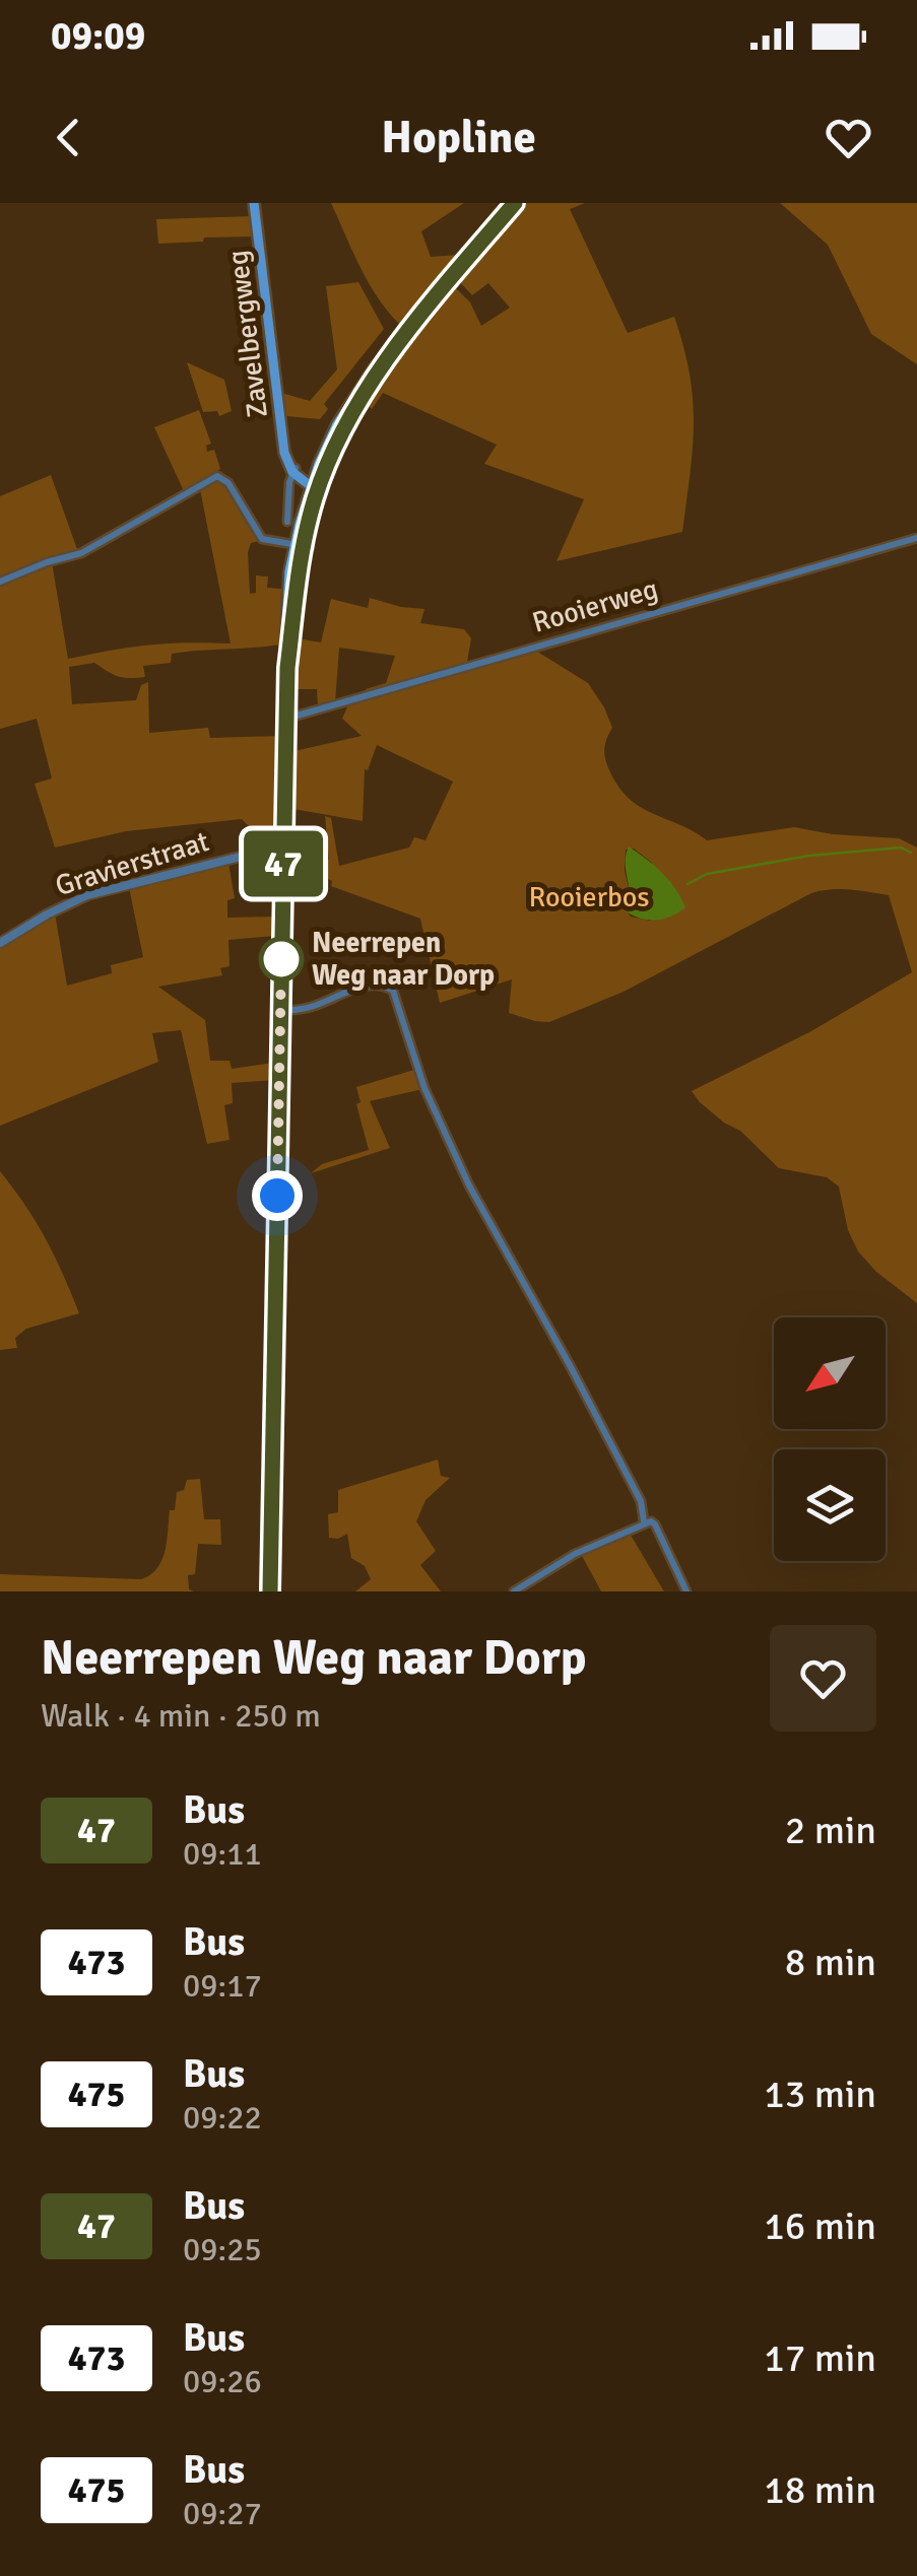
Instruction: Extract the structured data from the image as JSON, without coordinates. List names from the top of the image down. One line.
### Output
{"streets":{"main road":["Zavelbergweg"],"street":["Rooierweg","Gravierstraat"]},"parks":["Rooierbos"],"places":["Neerrepen Weg naar Dorp"],"lines":["bus line 47"],"north":"bottom left","page":{"status":"09:09","header":"Hopline","on_map":"47","heading":["Neerrepen Weg naar Dorp","Walk · 4 min · 250 m"],"list":[{"mark":"47","name":"Bus","note":"09:11","value":"2 min"},{"mark":"473","name":"Bus","note":"09:17","value":"8 min"},{"mark":"475","name":"Bus","note":"09:22","value":"13 min"},{"mark":"47","name":"Bus","note":"09:25","value":"16 min"},{"mark":"473","name":"Bus","note":"09:26","value":"17 min"},{"mark":"475","name":"Bus","note":"09:27","value":"18 min"}]}}
